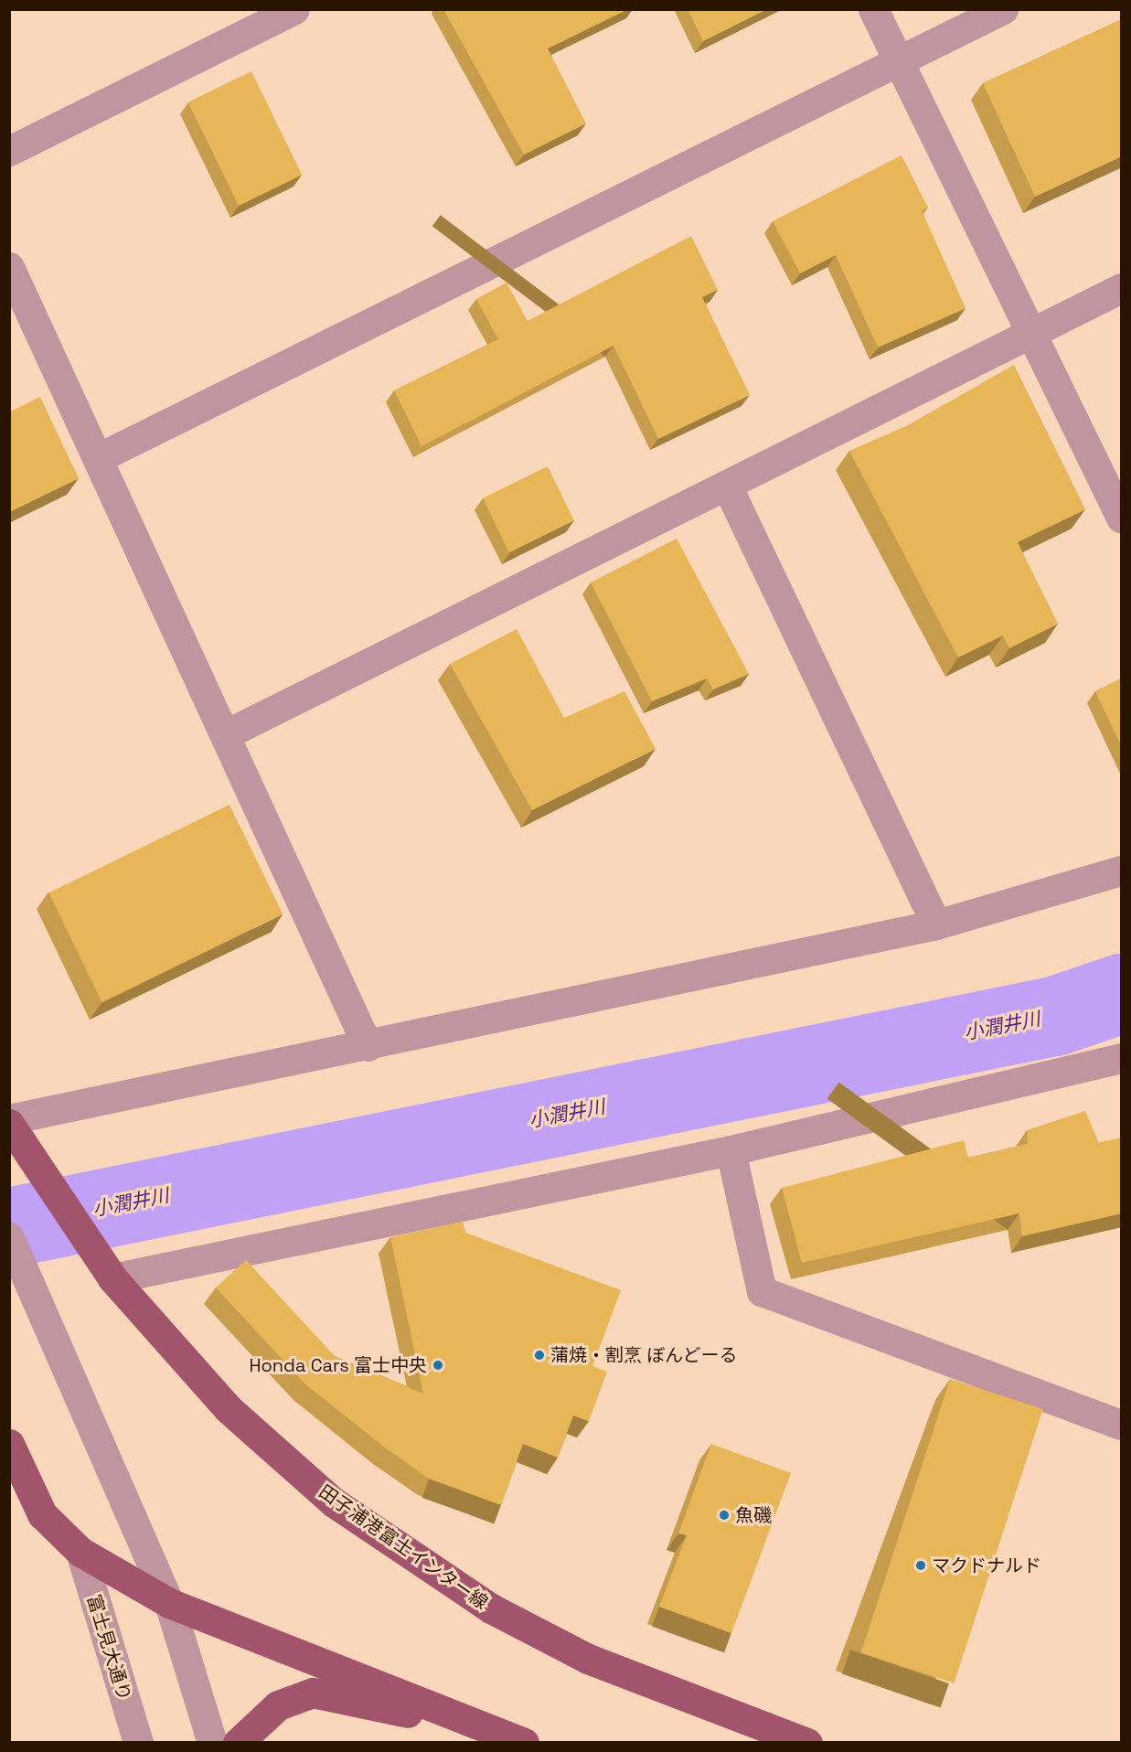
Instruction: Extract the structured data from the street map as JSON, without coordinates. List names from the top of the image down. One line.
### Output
{"streets":{"main road":["田子浦港富士インター線"],"street":["富士見大通り"]},"water":["小潤井川"],"places":["蒲焼・割烹 ぼんどーる","Honda Cars 富士中央","魚磯","マクドナルド"]}
